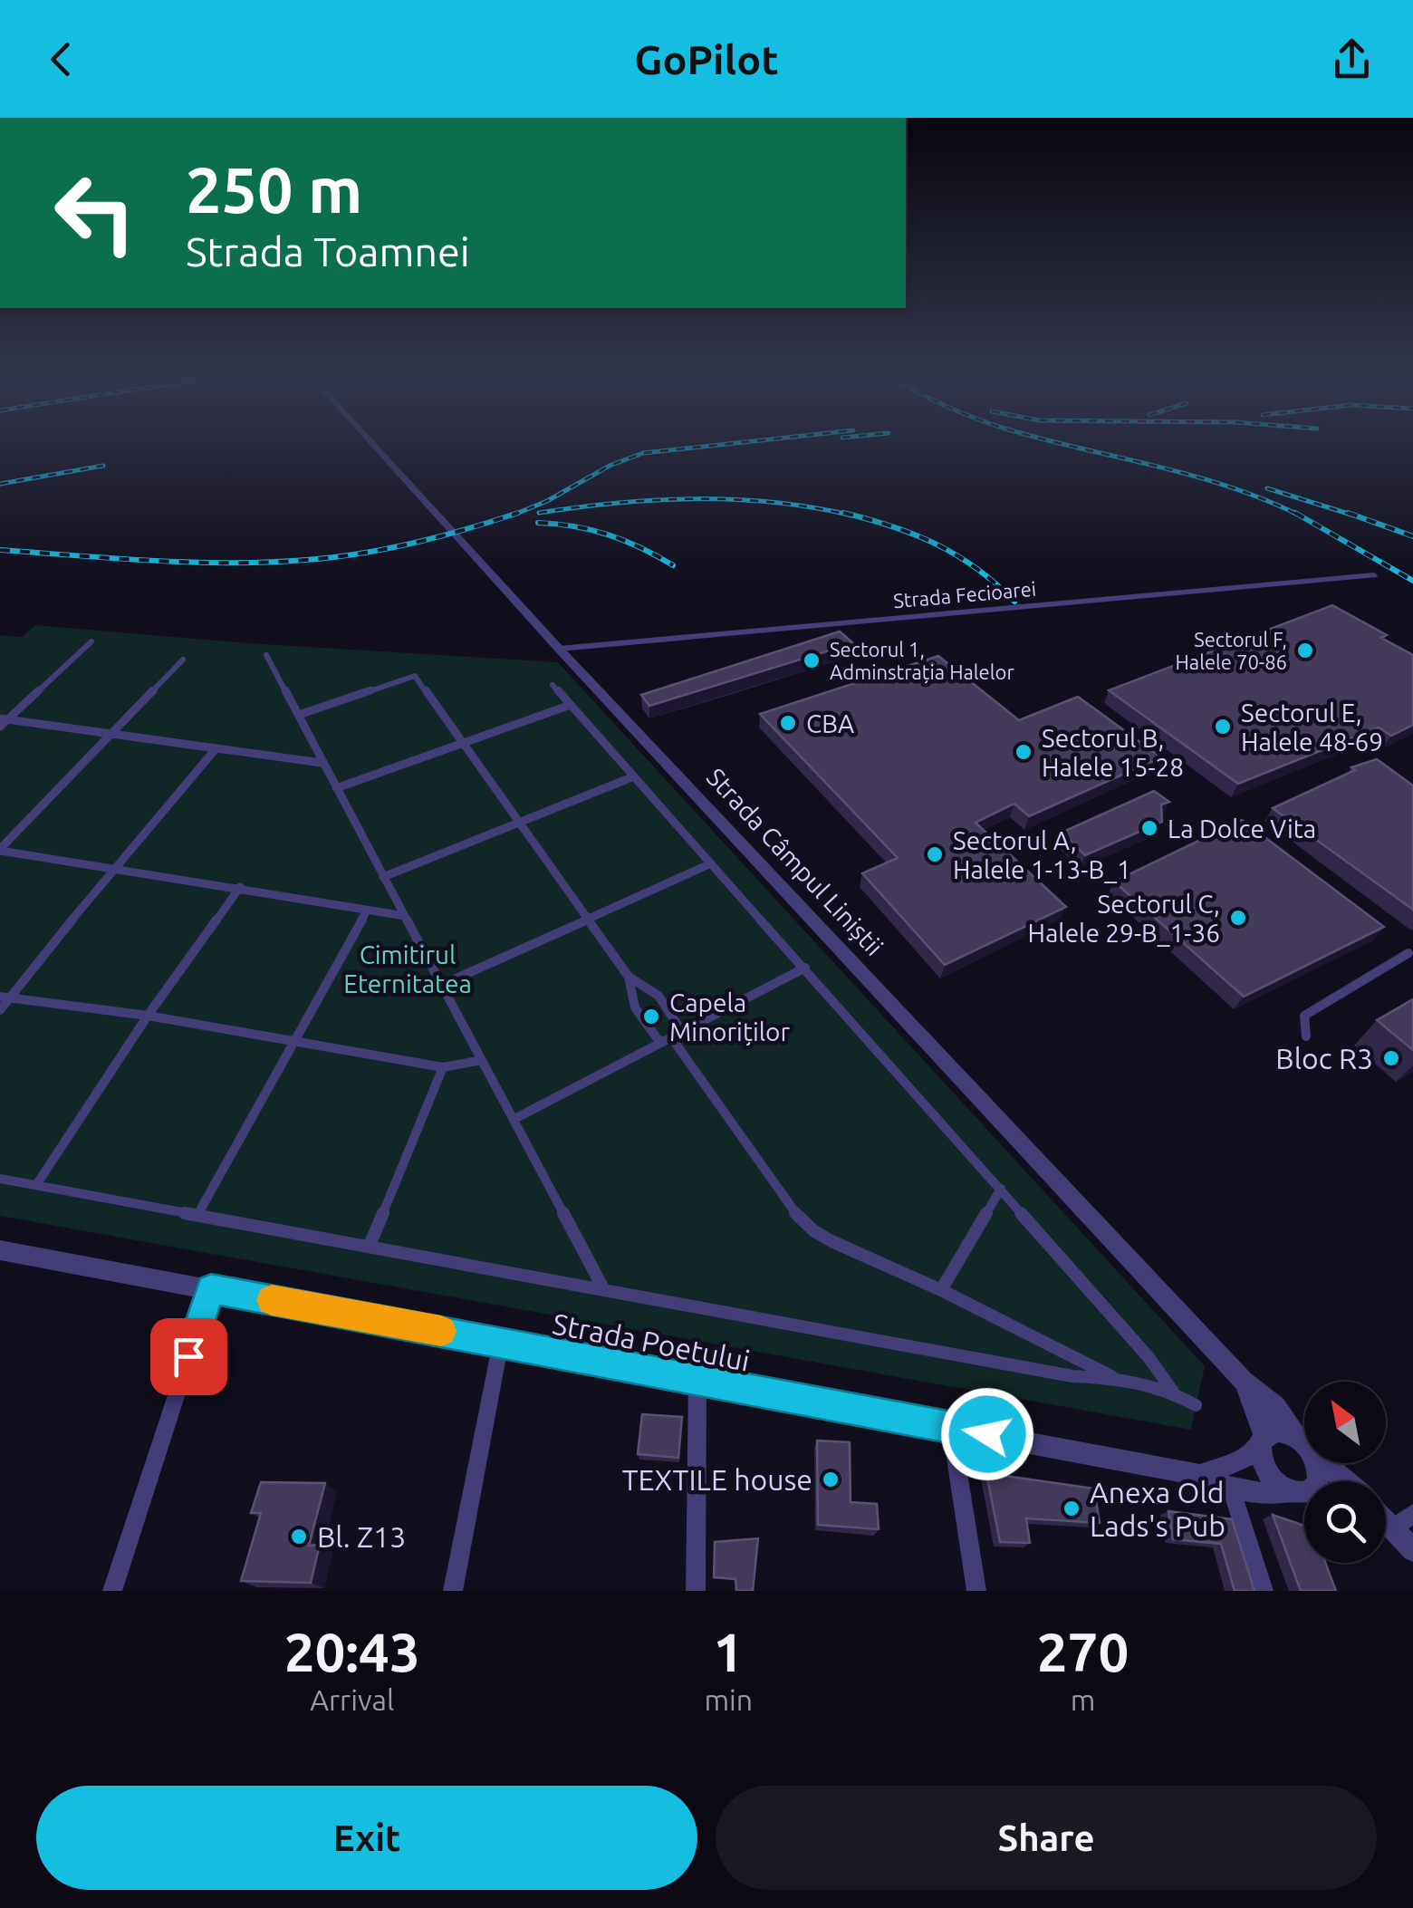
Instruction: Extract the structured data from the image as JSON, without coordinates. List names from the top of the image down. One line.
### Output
{"streets":{"street":["Strada Fecioarei","Strada Câmpul Liniștii","Strada Poetului"]},"crossings":[["Strada Fecioarei","Strada Câmpul Liniștii"],["Strada Câmpul Liniștii","Strada Poetului"]],"parks":["Cimitirul Eternitatea"],"places":["Sectorul F, Halele 70-86","Sectorul 1, Adminstrația Halelor","CBA","Sectorul E, Halele 48-69","Sectorul B, Halele 15-28","La Dolce Vita","Sectorul A, Halele 1-13-B_1","Sectorul C, Halele 29-B_1-36","Capela Minoriților","Bloc R3","TEXTILE house","Anexa Old Lads's Pub","Bl. Z13"],"north":"top left","page":{"header":"GoPilot","turn":["250 m","Strada Toamnei"],"eta":["20:43","Arrival","1","min","270","m"],"buttons":["Exit","Share"]}}
